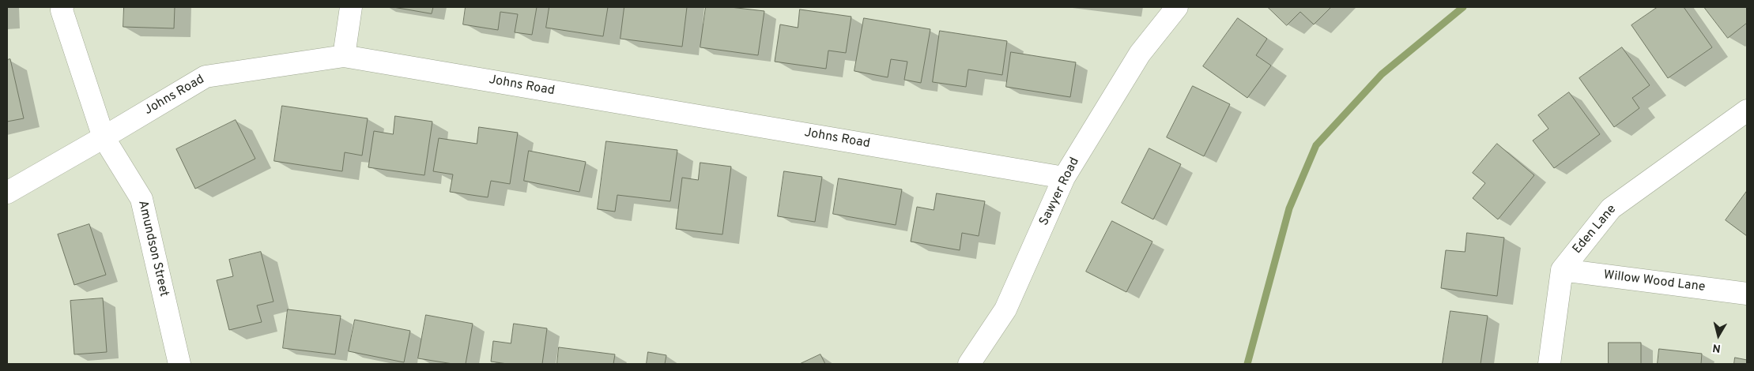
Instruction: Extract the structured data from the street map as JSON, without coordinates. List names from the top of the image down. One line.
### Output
{"streets":{"street":["Johns Road","Sawyer Road","Eden Lane","Amundson Street","Willow Wood Lane"]},"crossings":[["Johns Road","Sawyer Road"],["Johns Road","Amundson Street"],["Eden Lane","Willow Wood Lane"]],"north":"bottom"}
